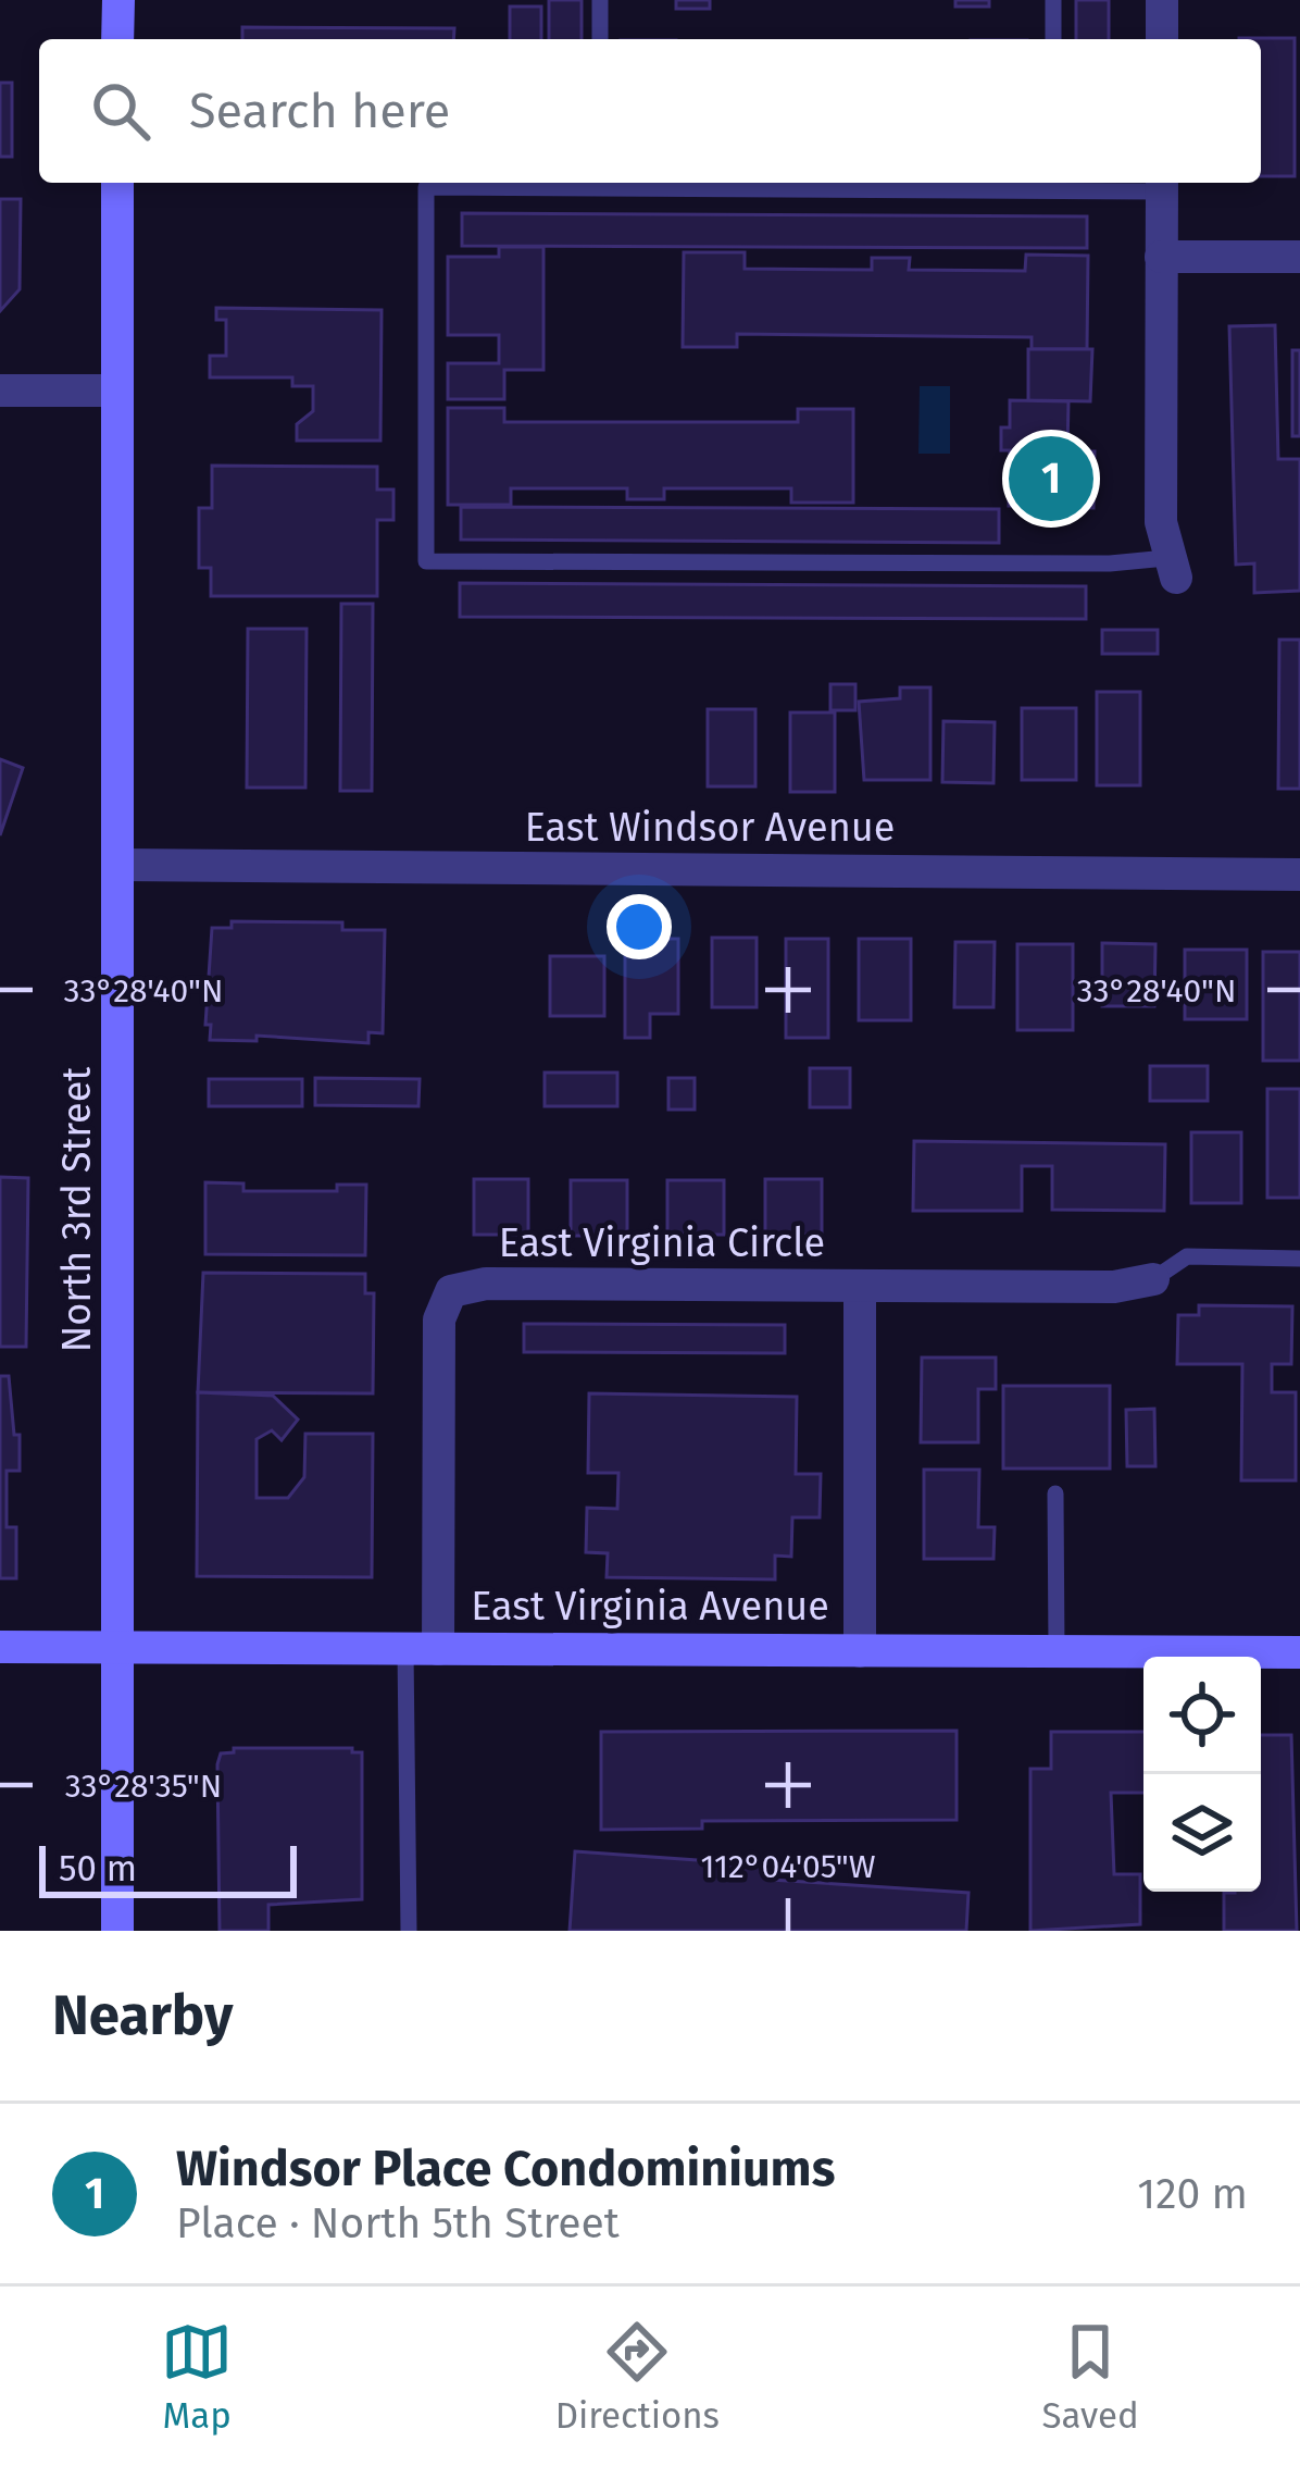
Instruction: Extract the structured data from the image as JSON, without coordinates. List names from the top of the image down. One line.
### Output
{"streets":{"street":["East Windsor Avenue","North 3rd Street","East Virginia Circle","East Virginia Avenue"]},"crossings":[["East Windsor Avenue","North 3rd Street"],["North 3rd Street","East Virginia Avenue"],["East Virginia Circle","East Virginia Avenue"]],"scale_bar":"50 m","page":{"search":"Search here","pins":"1","scale":"50 m","heading":"Nearby","list":[{"mark":"1","name":"Windsor Place Condominiums","note":"Place · North 5th Street","value":"120 m"}],"nav":["Map","Directions","Saved"]},"coordinates":["33°28'40\"N","33°28'35\"N","112°04'05\"W"]}
